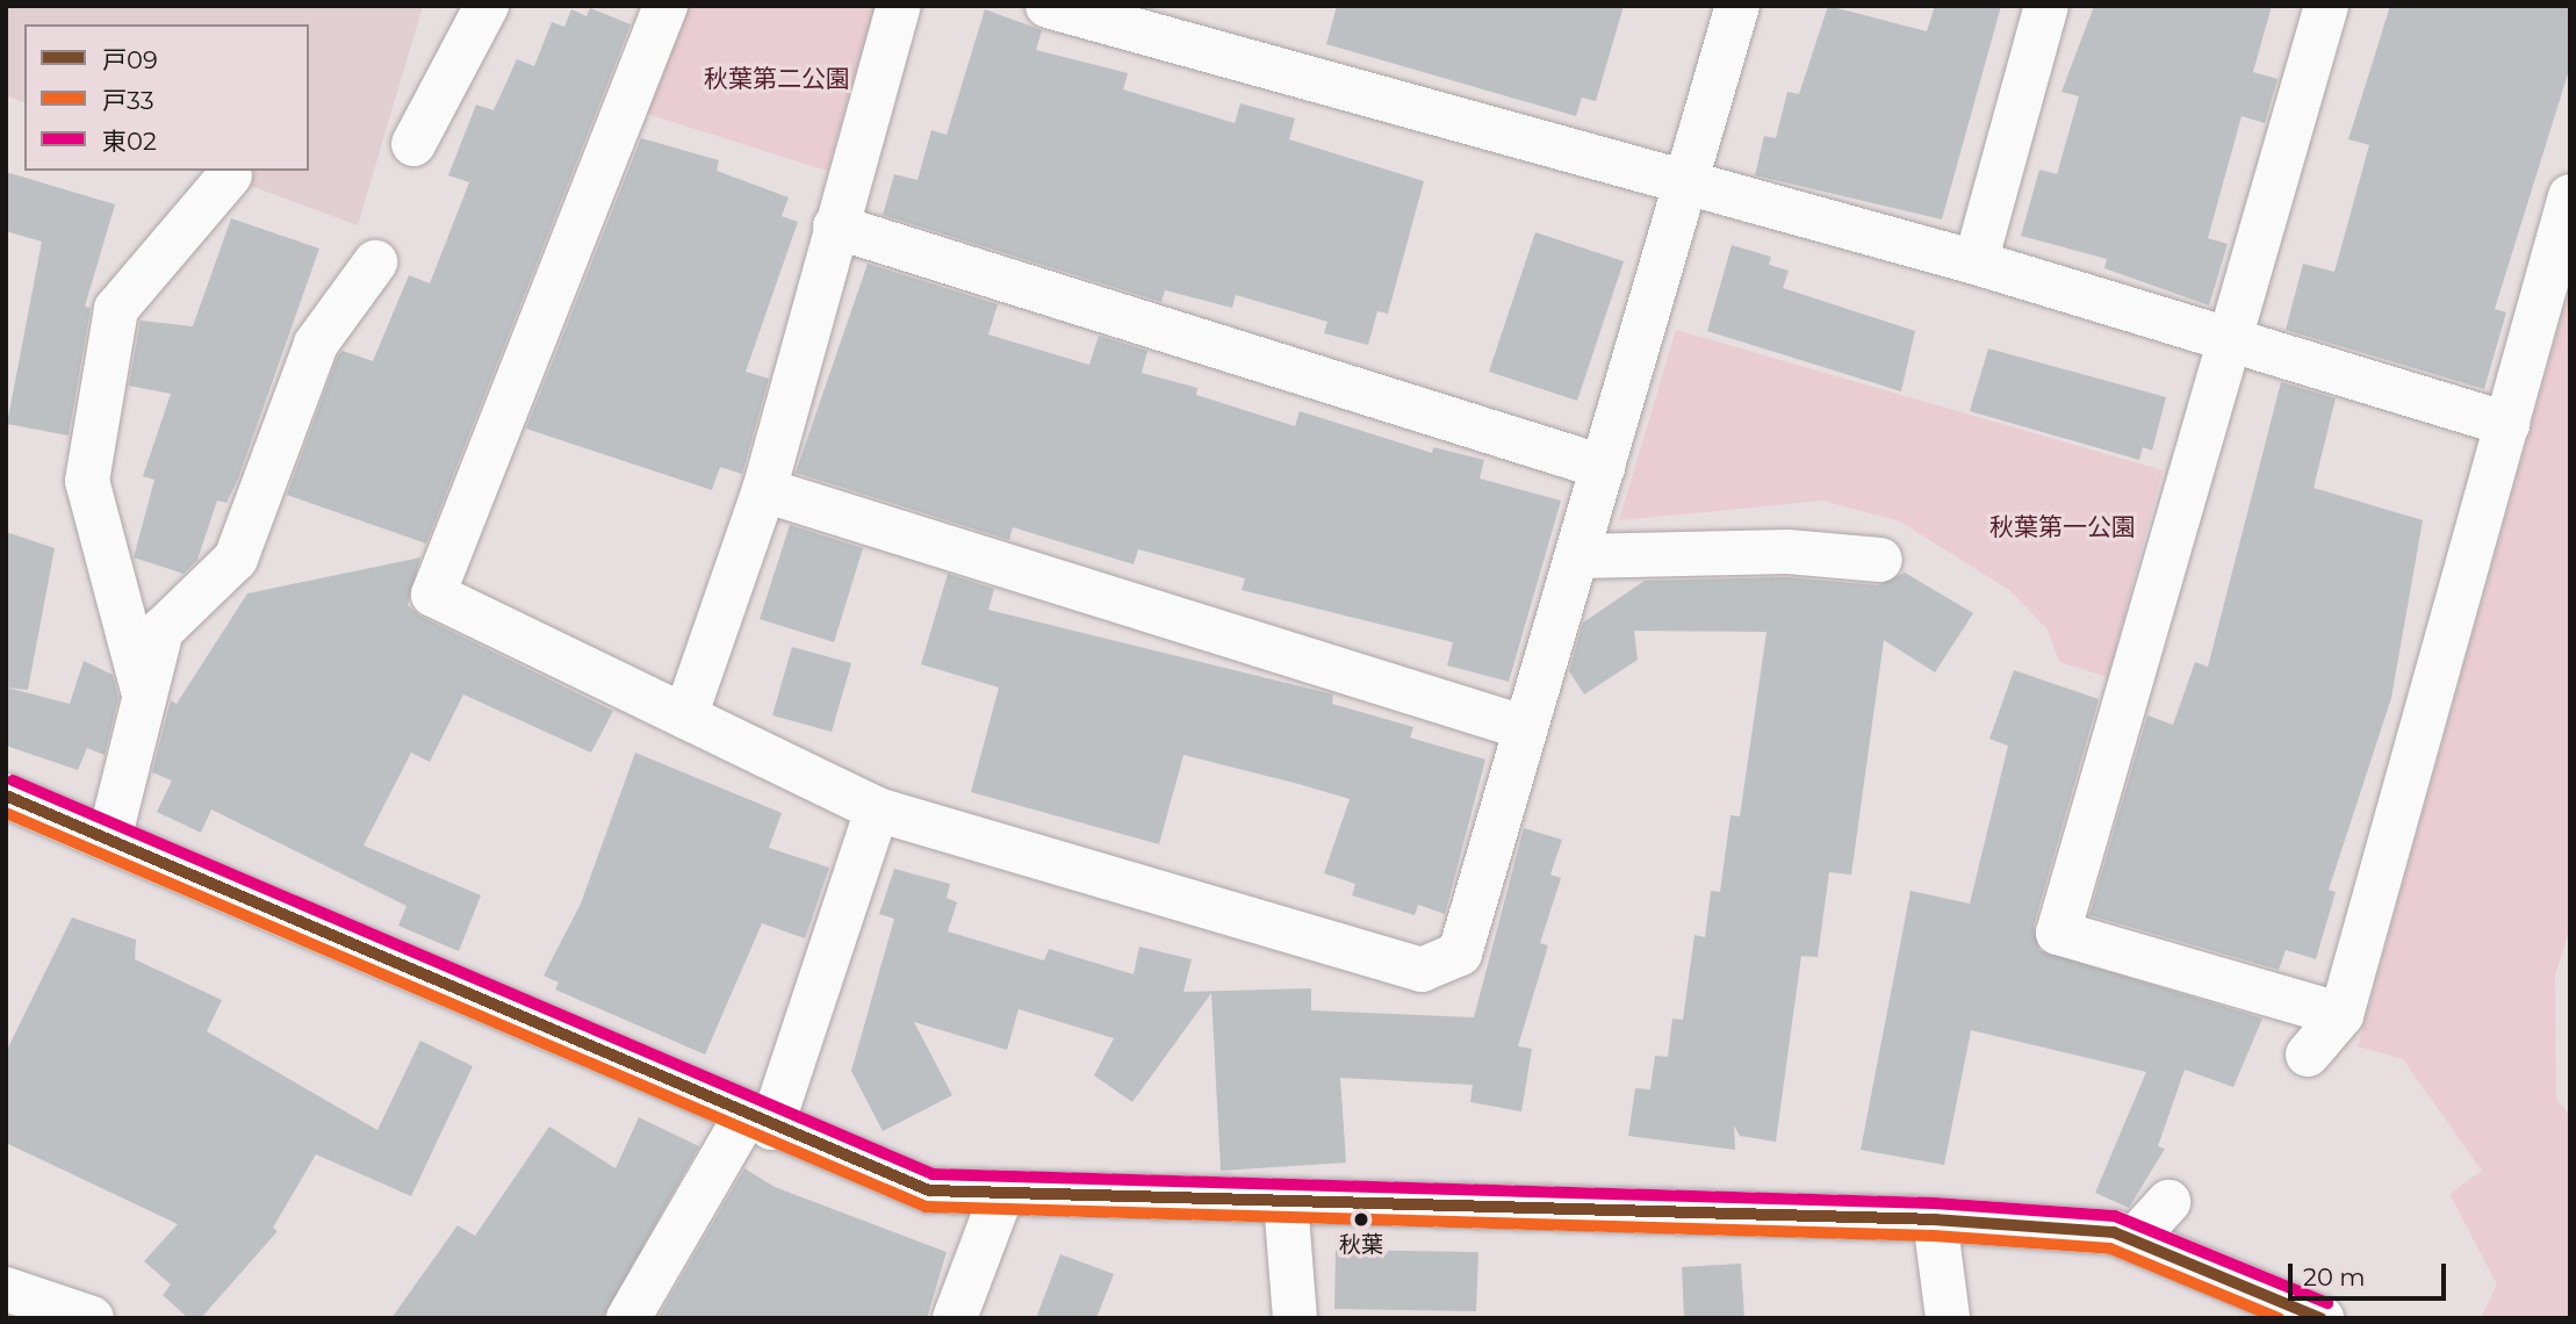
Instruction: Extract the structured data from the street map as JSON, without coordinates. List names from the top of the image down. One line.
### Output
{"parks":["秋葉第二公園","秋葉第一公園"],"places":["秋葉"],"lines":["transit line 東02","transit line 戸09","transit line 戸33"],"legend":["戸09","戸33","東02"],"scale_bar":"20 m"}
